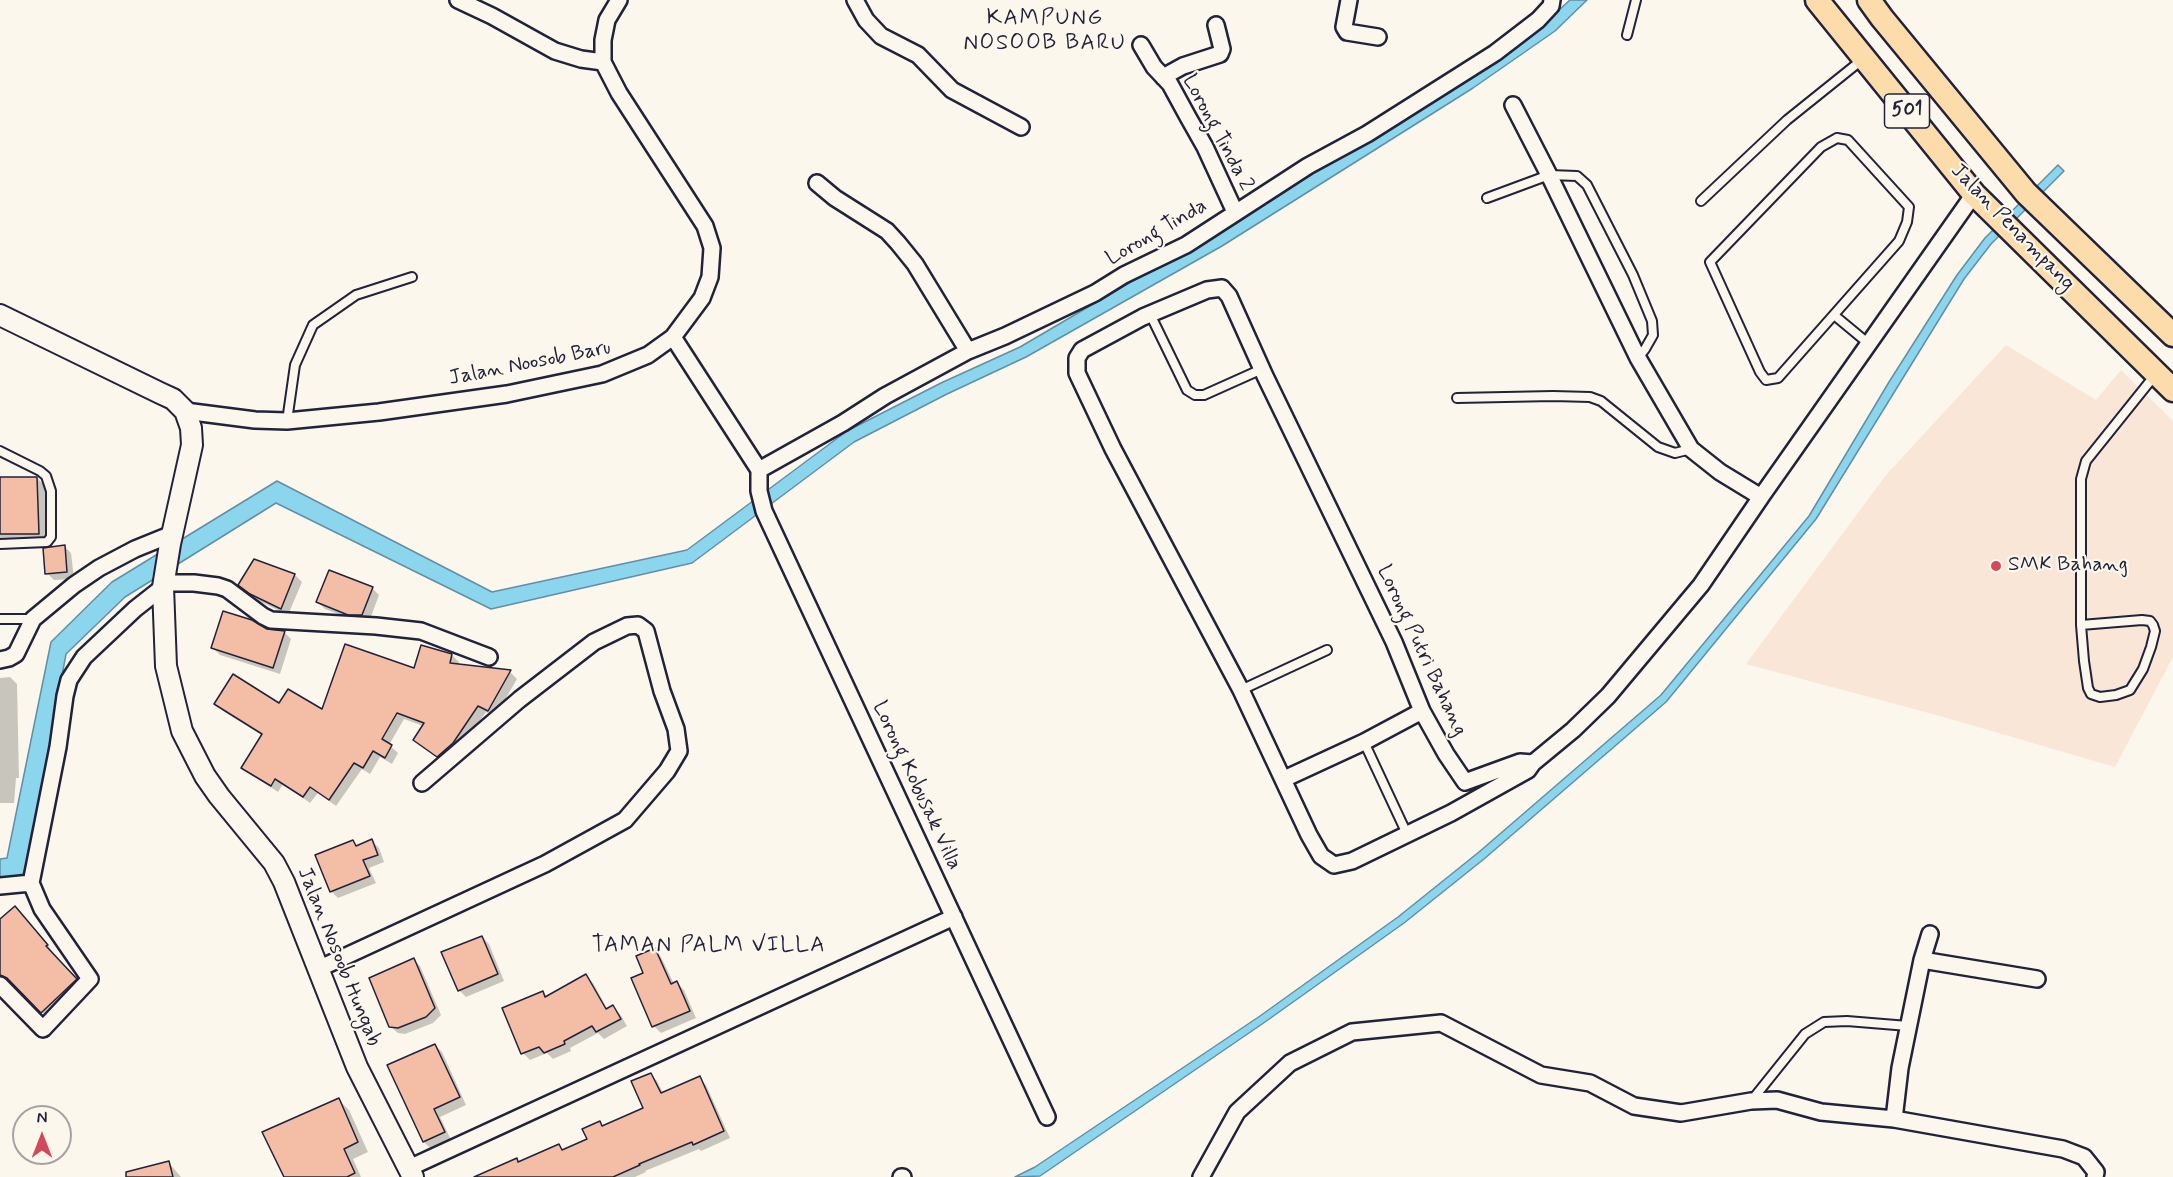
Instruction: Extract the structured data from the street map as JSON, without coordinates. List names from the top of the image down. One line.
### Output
{"streets":{"main road":["501","Jalan Penampang","Jalan Nosoob Hungab"],"street":["Lorong Tinda 2","Lorong Tinda","Jalan Noosob Baru","Lorong Putri Bahang","Lorong Kobusak Villa"]},"crossings":[["Lorong Tinda 2","Lorong Tinda"],["Jalan Penampang","Lorong Putri Bahang"],["Lorong Tinda","Lorong Kobusak Villa"],["Jalan Noosob Baru","Jalan Nosoob Hungab"]],"districts":["KAMPUNG NOSOOB BARU","TAMAN PALM VILLA"],"places":["SMK Bahang"],"north":"top"}
